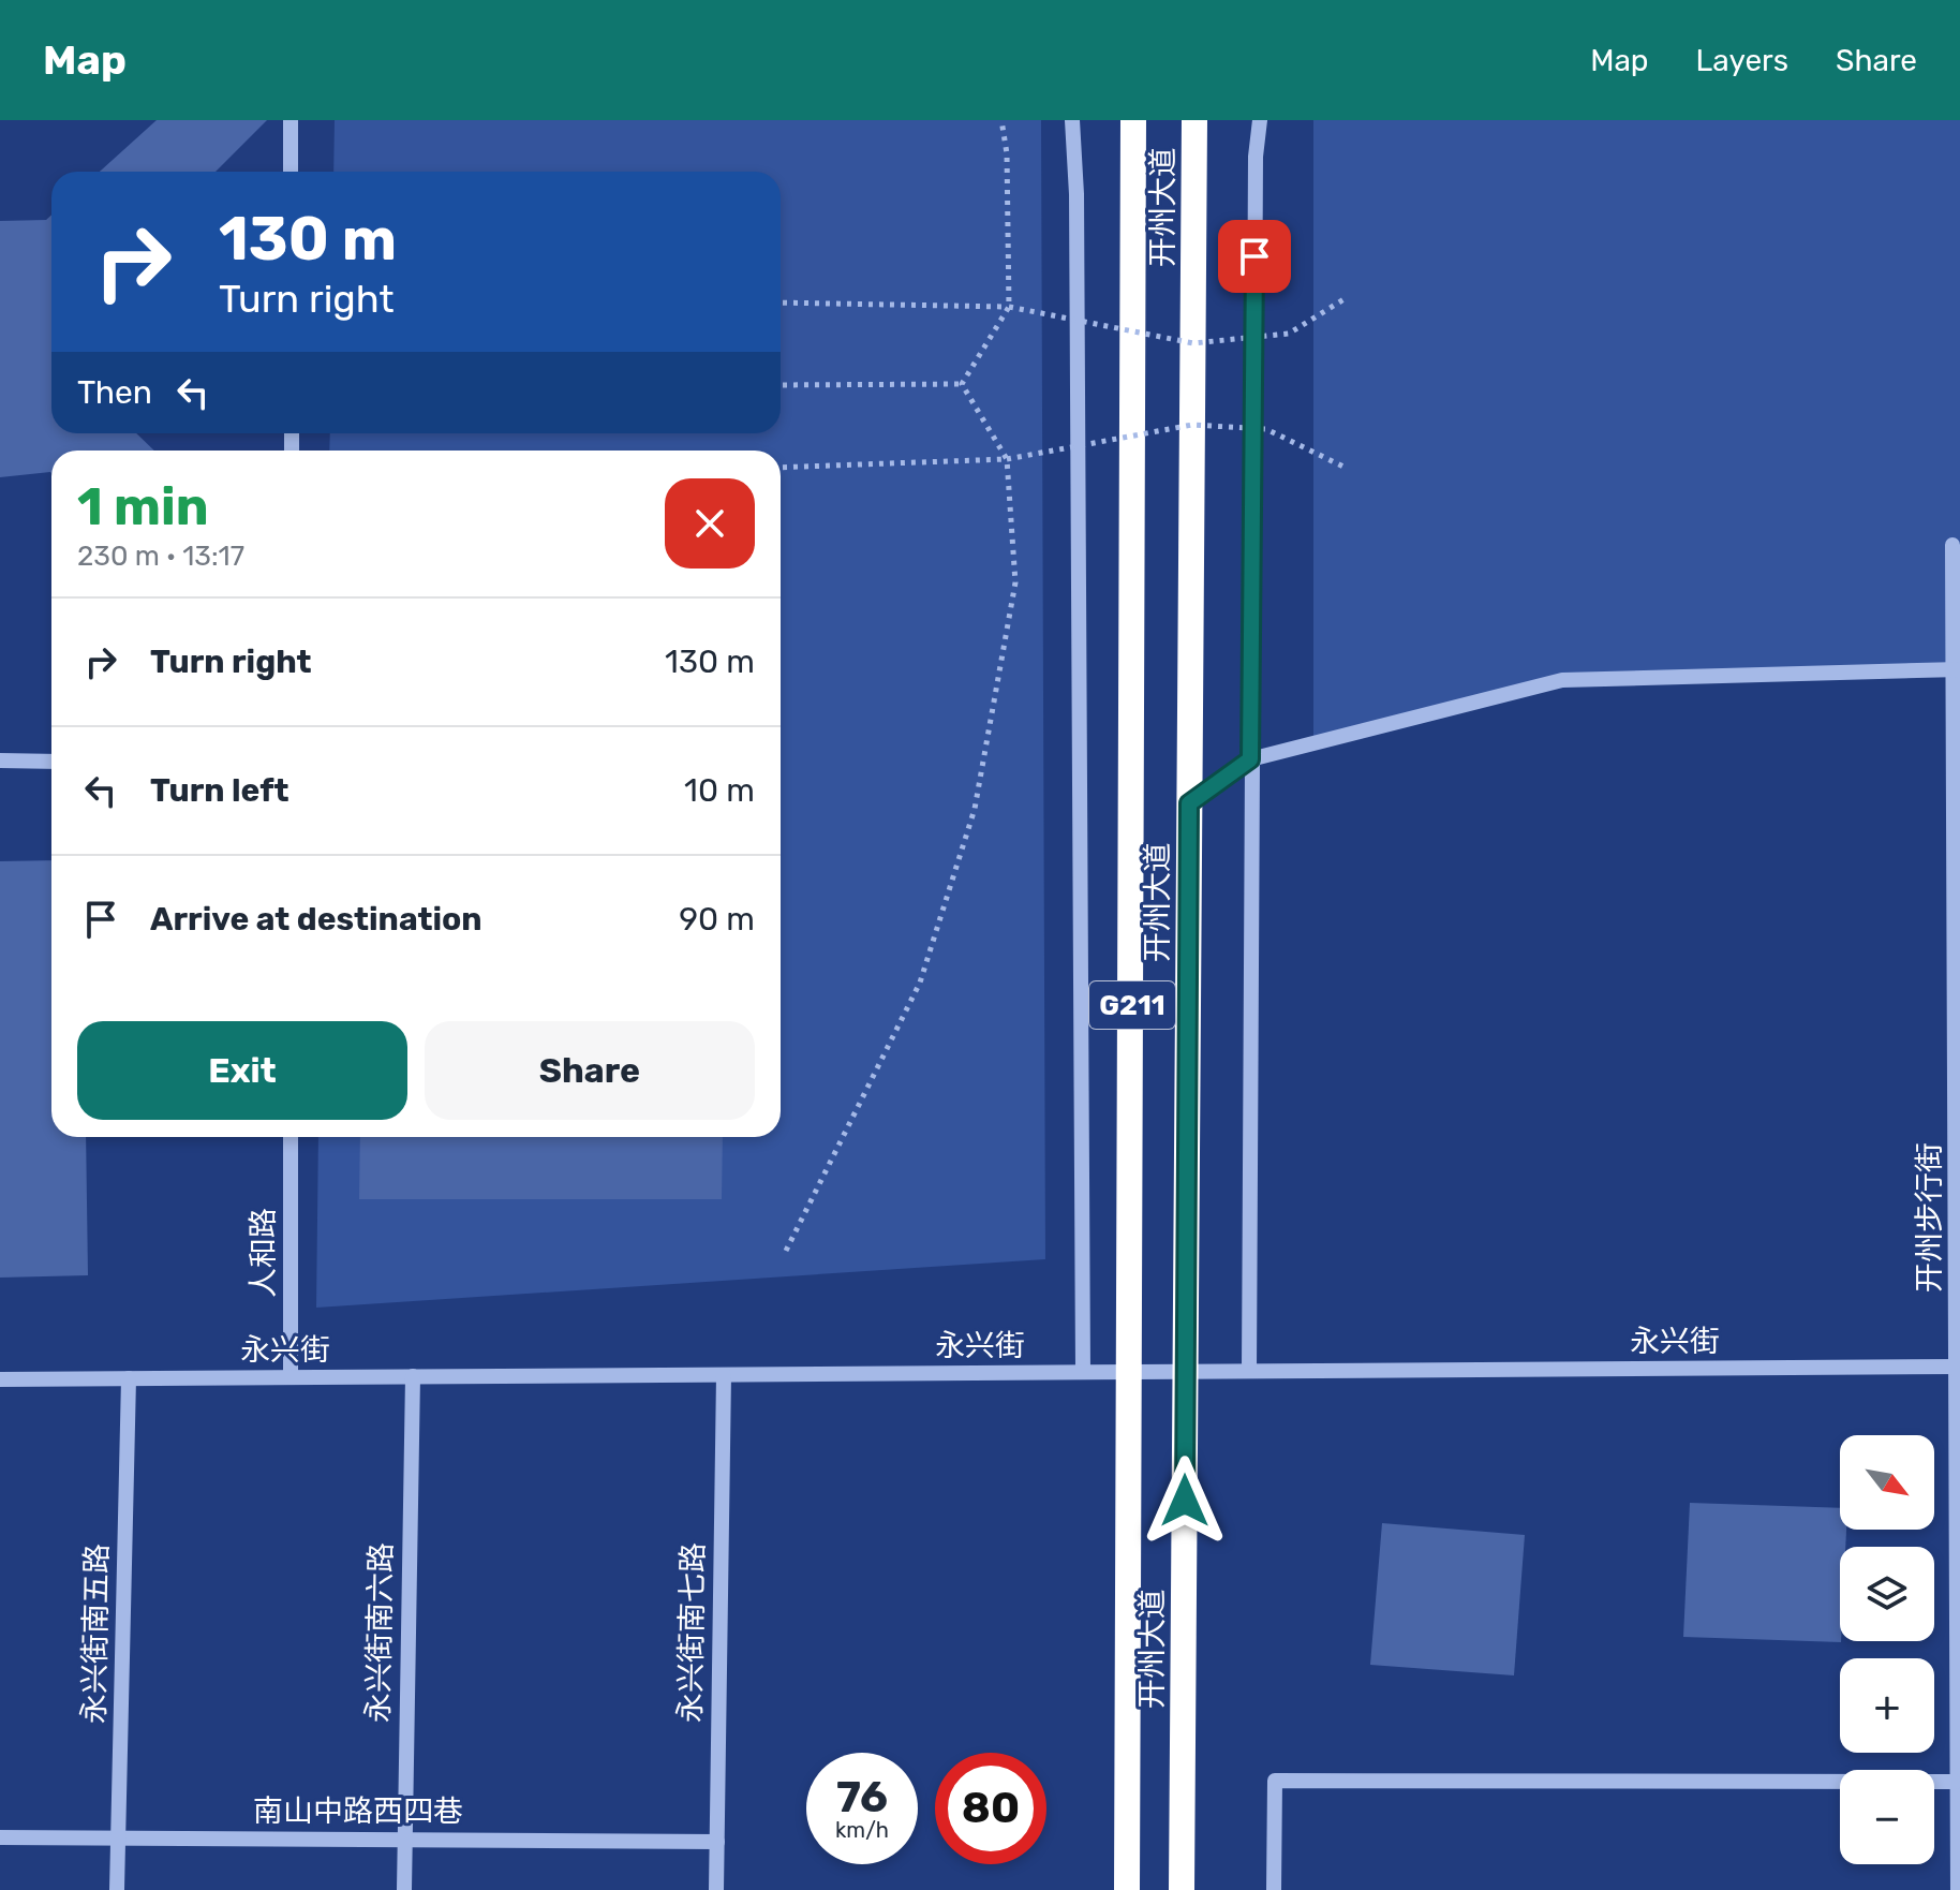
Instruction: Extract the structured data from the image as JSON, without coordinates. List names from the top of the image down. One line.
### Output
{"streets":{"highway":["开州大道","G211"],"street":["开州步行街","人和路","永兴街","永兴街南六路","永兴街南七路","永兴街南五路","南山中路西四巷"]},"crossings":[["开州大道","永兴街"],["开州步行街","永兴街"],["人和路","永兴街"],["永兴街","永兴街南六路"],["永兴街","永兴街南七路"],["永兴街","永兴街南五路"],["永兴街南六路","南山中路西四巷"],["永兴街南七路","南山中路西四巷"],["永兴街南五路","南山中路西四巷"]],"north":"bottom right","page":{"header":"Map","nav":["Map","Layers","Share"],"turn":["130 m","Turn right"],"then":"Then","heading":["1 min","230 m · 13:17"],"list":[{"name":"Turn right","value":"130 m"},{"name":"Turn left","value":"10 m"},{"name":"Arrive at destination","value":"90 m"}],"buttons":["Exit","Share"],"map_buttons":["+","−"],"speed":"76 km/h","limit":"80"}}
